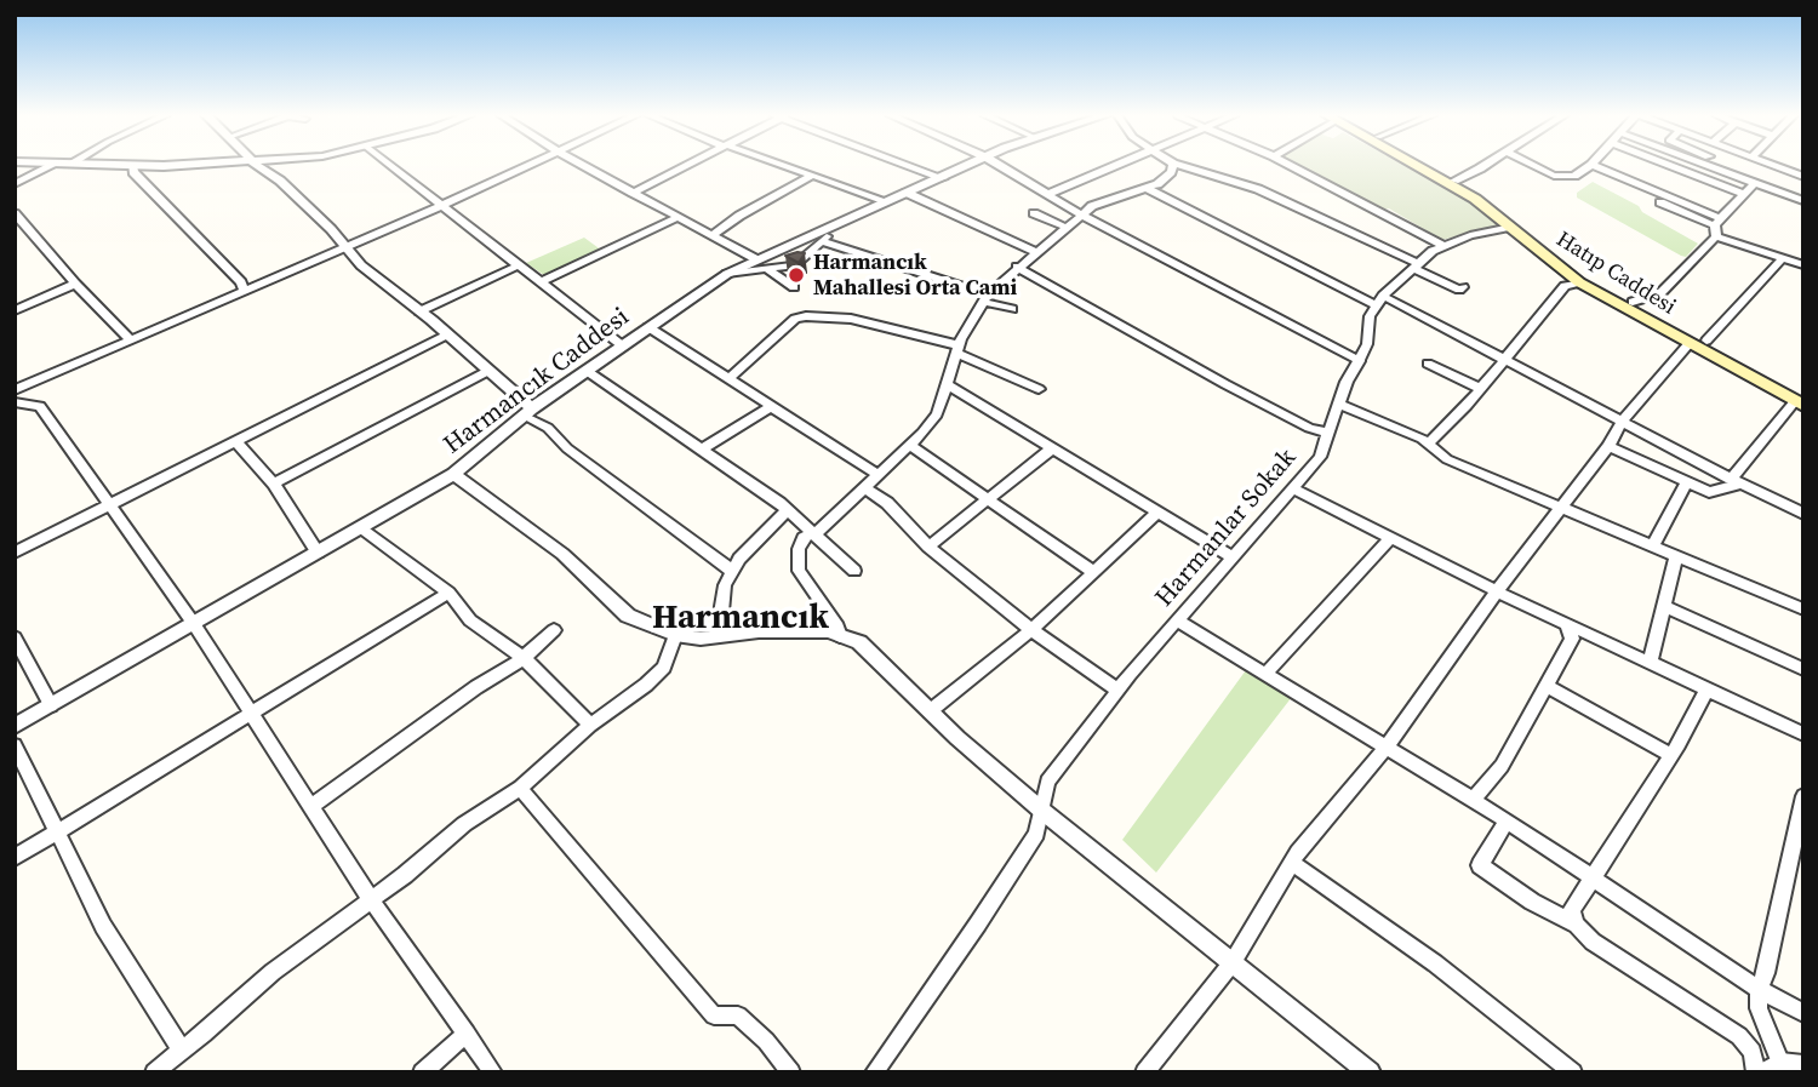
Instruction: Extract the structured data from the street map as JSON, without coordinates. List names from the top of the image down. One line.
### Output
{"streets":{"main road":["Hatıp Caddesi"],"street":["Harmancık Caddesi","Harmanlar Sokak"]},"districts":["Harmancık"],"places":["Harmancık Mahallesi Orta Cami"]}
